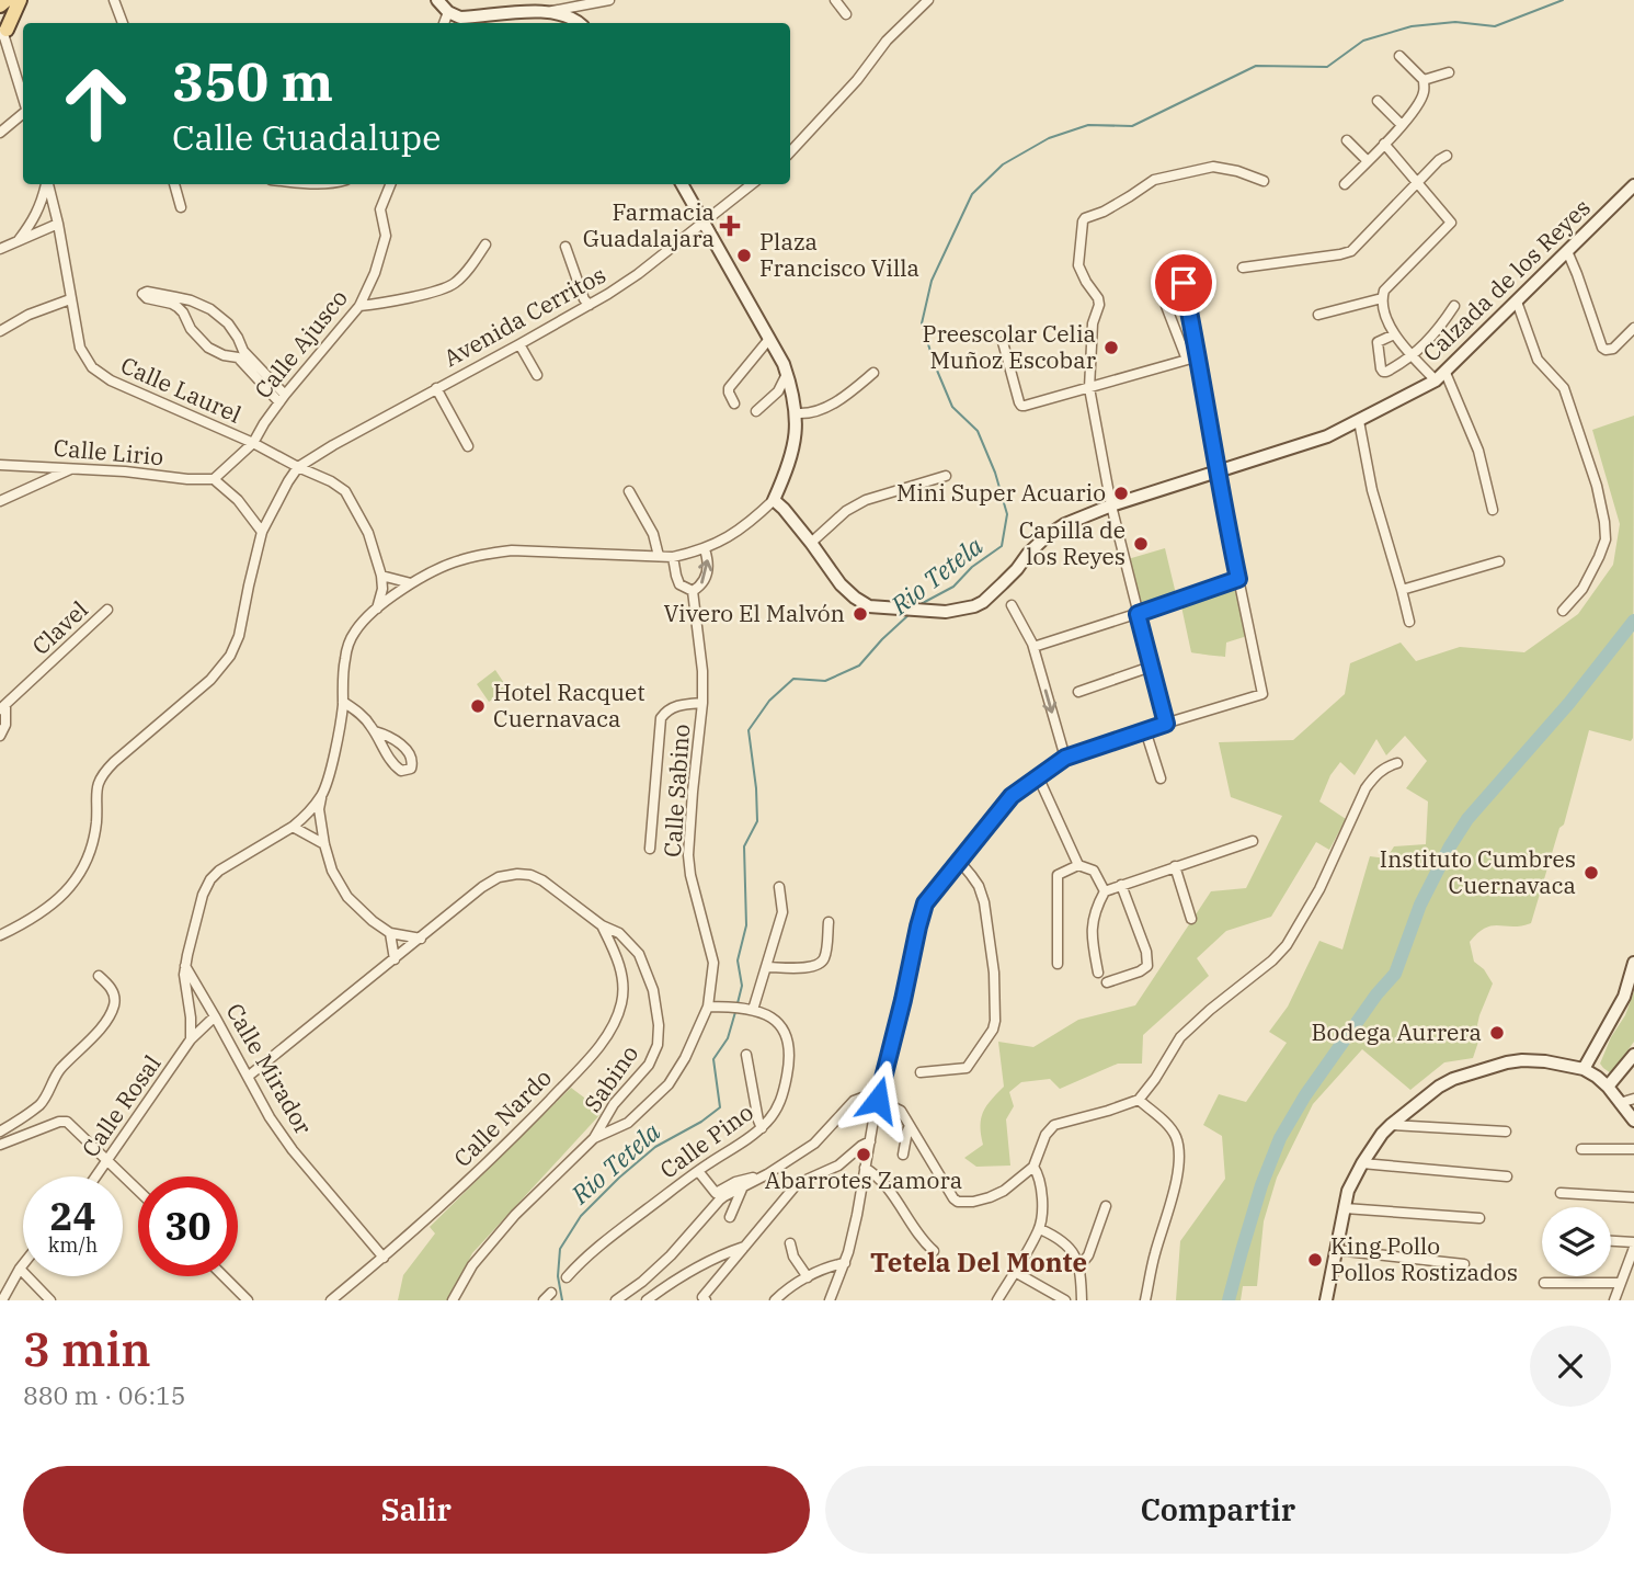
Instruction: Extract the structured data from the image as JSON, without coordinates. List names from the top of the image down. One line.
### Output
{"streets":{"street":["Calzada de los Reyes","Avenida Cerritos","Calle Ajusco","Calle Laurel","Calle Lirio","Clavel","Calle Sabino","Calle Mirador","Sabino","Calle Rosal","Calle Nardo","Calle Pino"]},"crossings":[["Avenida Cerritos","Calle Laurel"],["Calle Ajusco","Calle Laurel"],["Calle Ajusco","Calle Lirio"],["Calle Sabino","Sabino"],["Calle Sabino","Calle Pino"],["Calle Mirador","Sabino"],["Calle Mirador","Calle Rosal"],["Calle Mirador","Calle Nardo"],["Sabino","Calle Nardo"]],"districts":["Tetela Del Monte"],"water":["Rio Tetela"],"places":{"health":["Farmacia Guadalajara"],"other":["Plaza Francisco Villa","Preescolar Celia Muñoz Escobar","Mini Super Acuario","Capilla de los Reyes","Vivero El Malvón","Hotel Racquet Cuernavaca","Instituto Cumbres Cuernavaca","Bodega Aurrera","Abarrotes Zamora","King Pollo Pollos Rostizados"]},"page":{"turn":["350 m","Calle Guadalupe"],"speed":"24 km/h","limit":"30","heading":["3 min","880 m · 06:15"],"buttons":["Salir","Compartir"]}}
